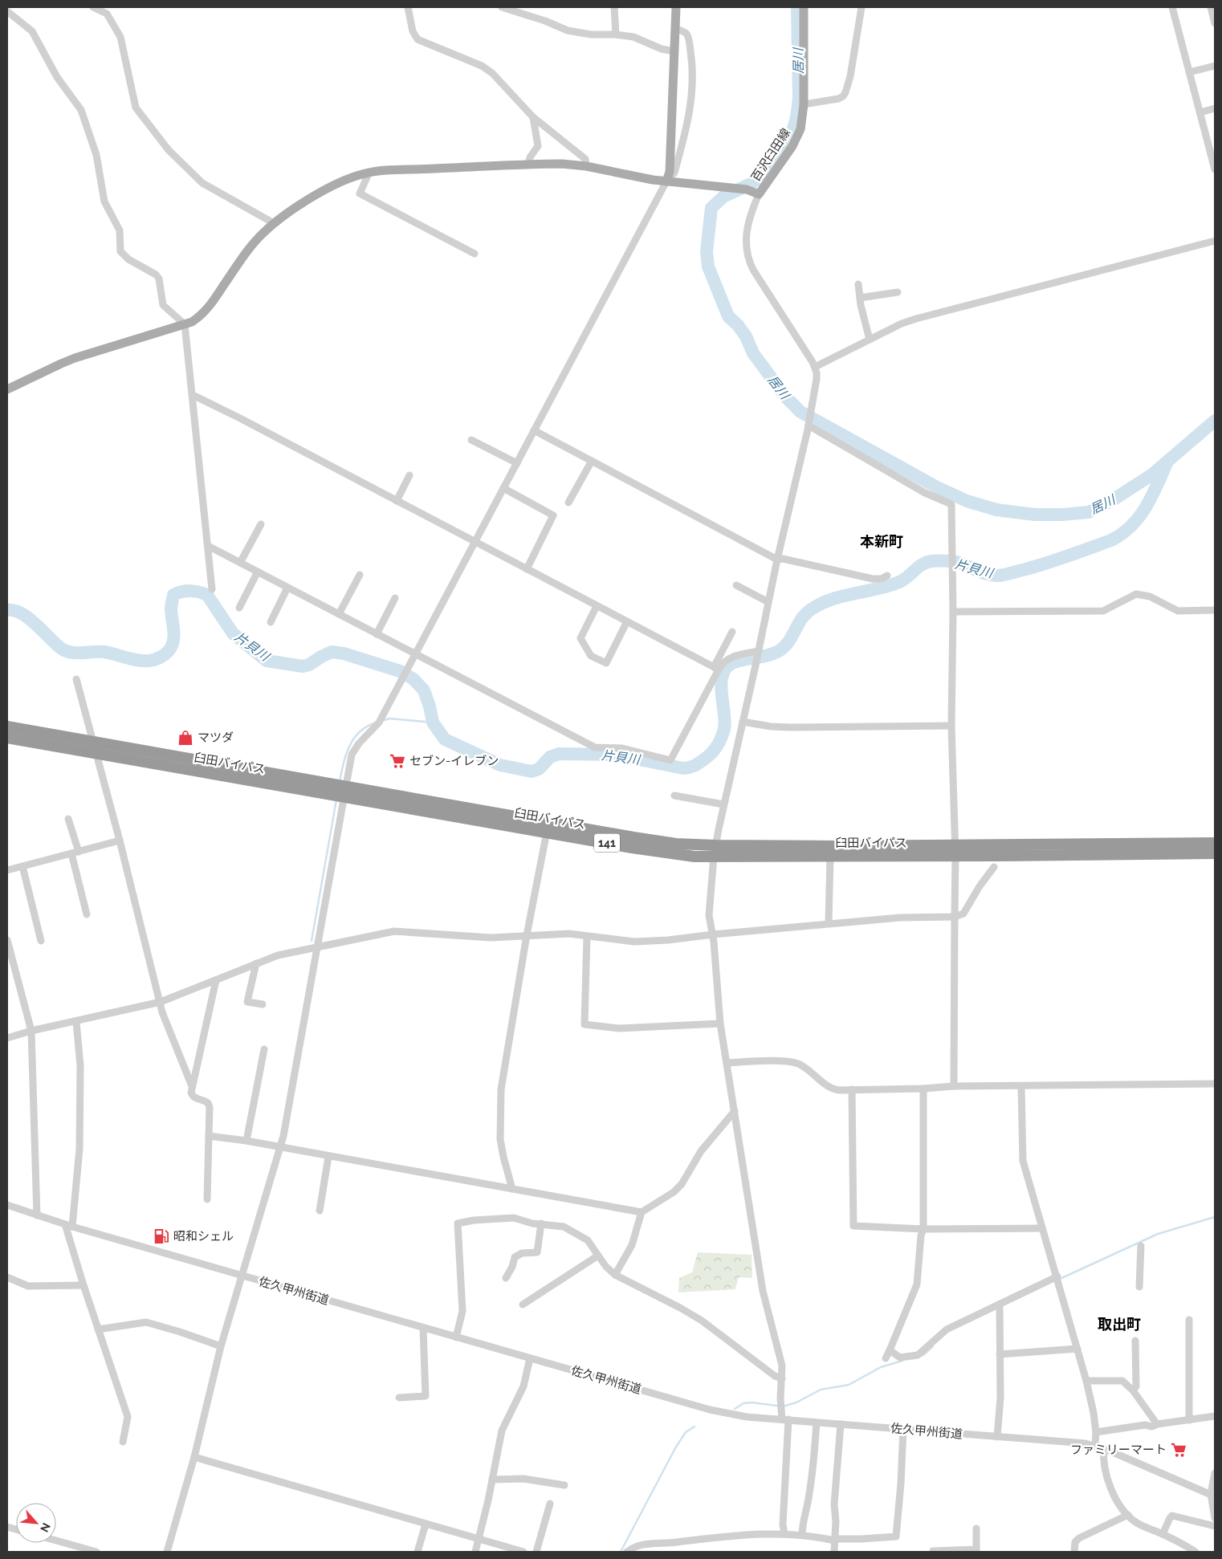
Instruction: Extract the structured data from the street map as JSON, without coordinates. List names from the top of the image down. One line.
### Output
{"streets":{"highway":["臼田バイパス","141"],"main road":["百沢臼田線"],"street":["佐久甲州街道"]},"districts":["本新町","取出町"],"water":["居川","片貝川"],"places":{"shop":["マツダ"],"supermarket":["セブン-イレブン","ファミリーマート"],"fuel station":["昭和シェル"]},"north":"bottom right"}
